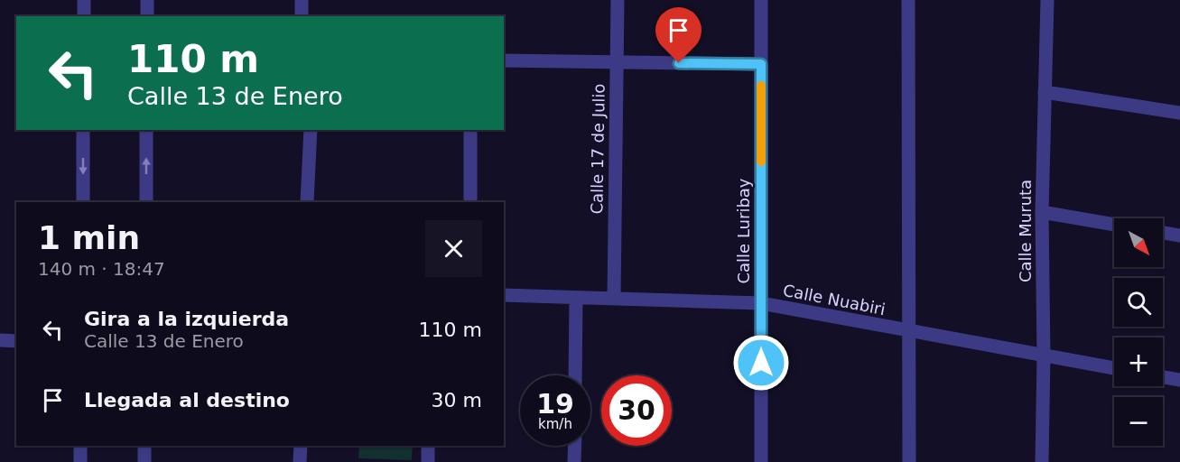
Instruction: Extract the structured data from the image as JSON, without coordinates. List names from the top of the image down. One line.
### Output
{"streets":{"street":["Calle 17 de Julio","Calle Luribay","Calle Muruta","Calle Nuabiri"]},"crossings":[["Calle 17 de Julio","Calle Nuabiri"],["Calle Luribay","Calle Nuabiri"],["Calle Muruta","Calle Nuabiri"]],"north":"bottom right","page":{"turn":["110 m","Calle 13 de Enero"],"heading":["1 min","140 m · 18:47"],"map_buttons":["+","−"],"list":[{"name":"Gira a la izquierda","note":"Calle 13 de Enero","value":"110 m"},{"name":"Llegada al destino","value":"30 m"}],"speed":"19 km/h","limit":"30"}}
